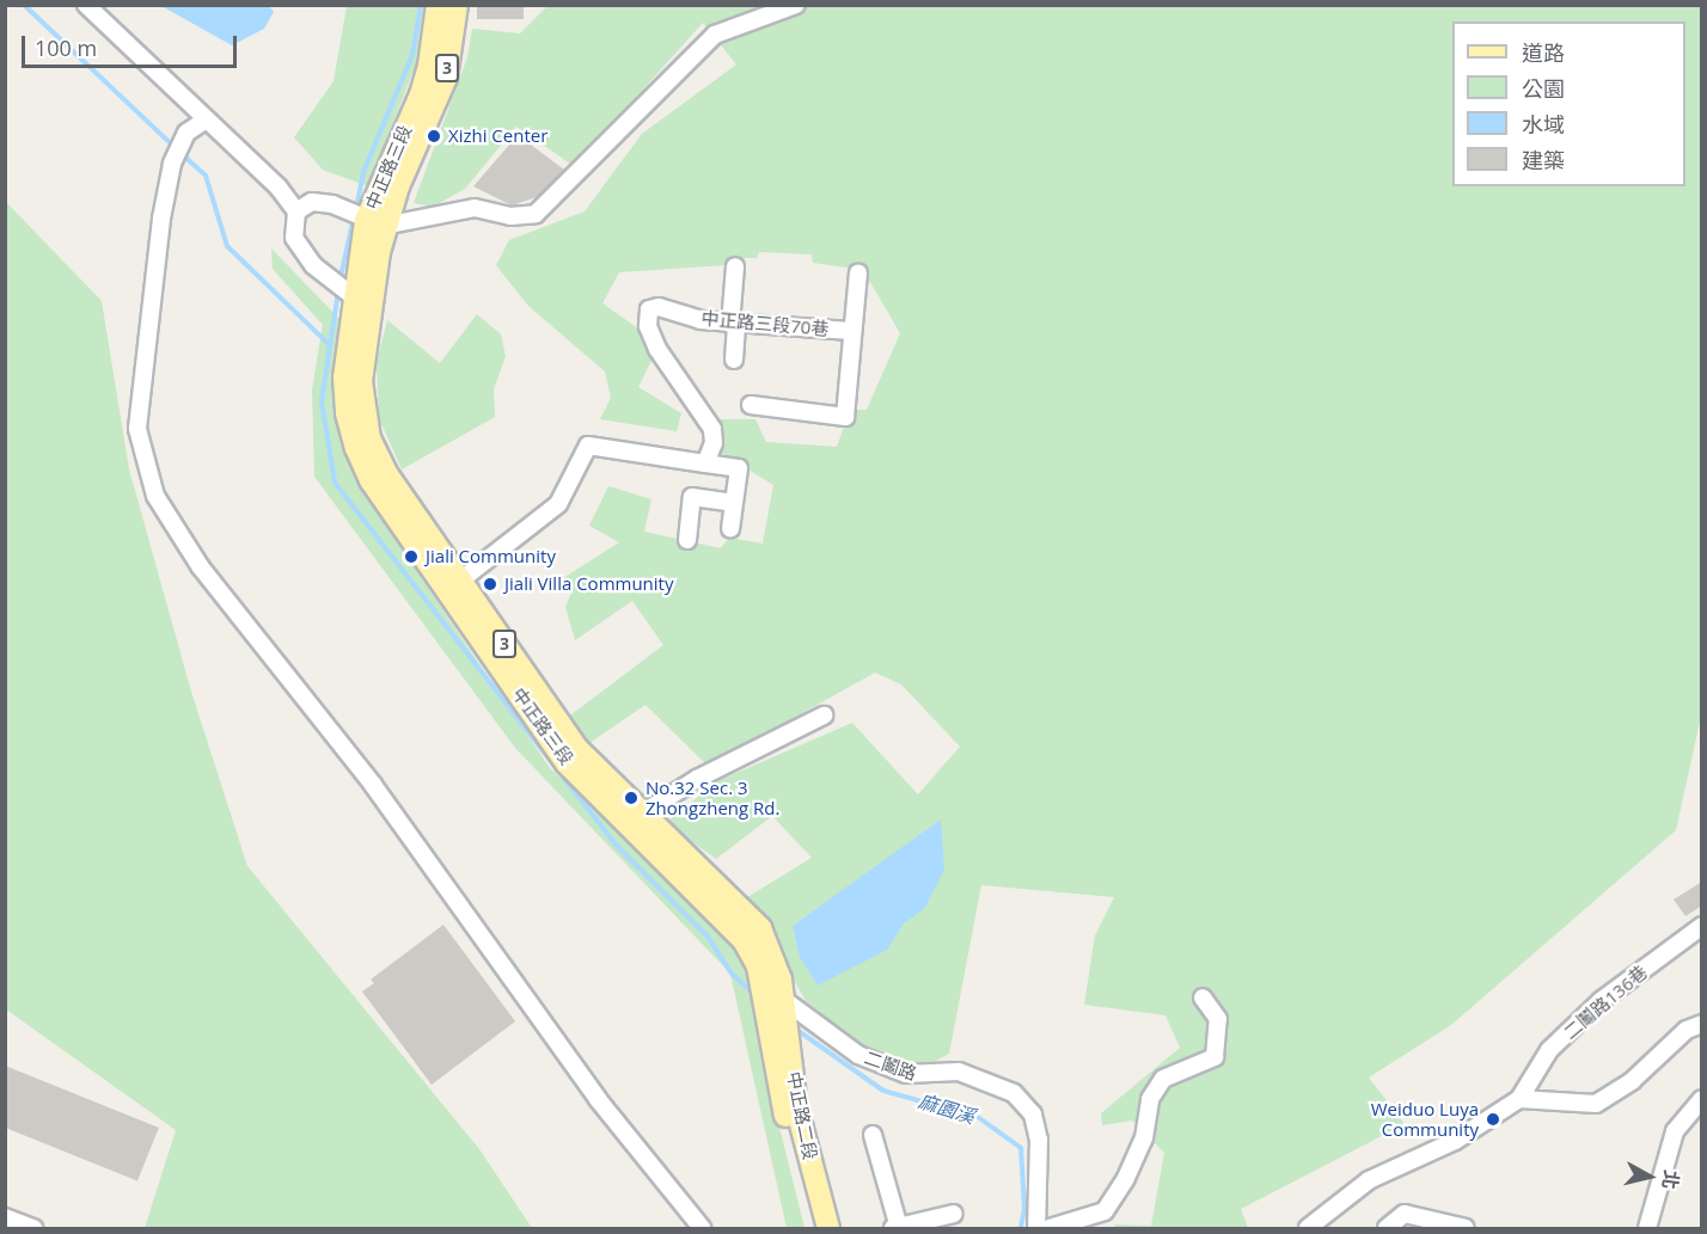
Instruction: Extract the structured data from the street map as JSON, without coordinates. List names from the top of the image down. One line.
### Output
{"streets":{"main road":["3","中正路三段","中正路二段"],"street":["中正路三段70巷","二鬮路136巷","二鬮路"]},"crossings":[["中正路三段","二鬮路"],["中正路三段","中正路二段"],["二鬮路","中正路二段"]],"water":["麻園溪"],"places":["Xizhi Center","Jiali Community","Jiali Villa Community","No.32 Sec. 3 Zhongzheng Rd.","Weiduo Luya Community"],"legend":["道路","公園","水域","建築"],"scale_bar":"100 m","north":"right"}
